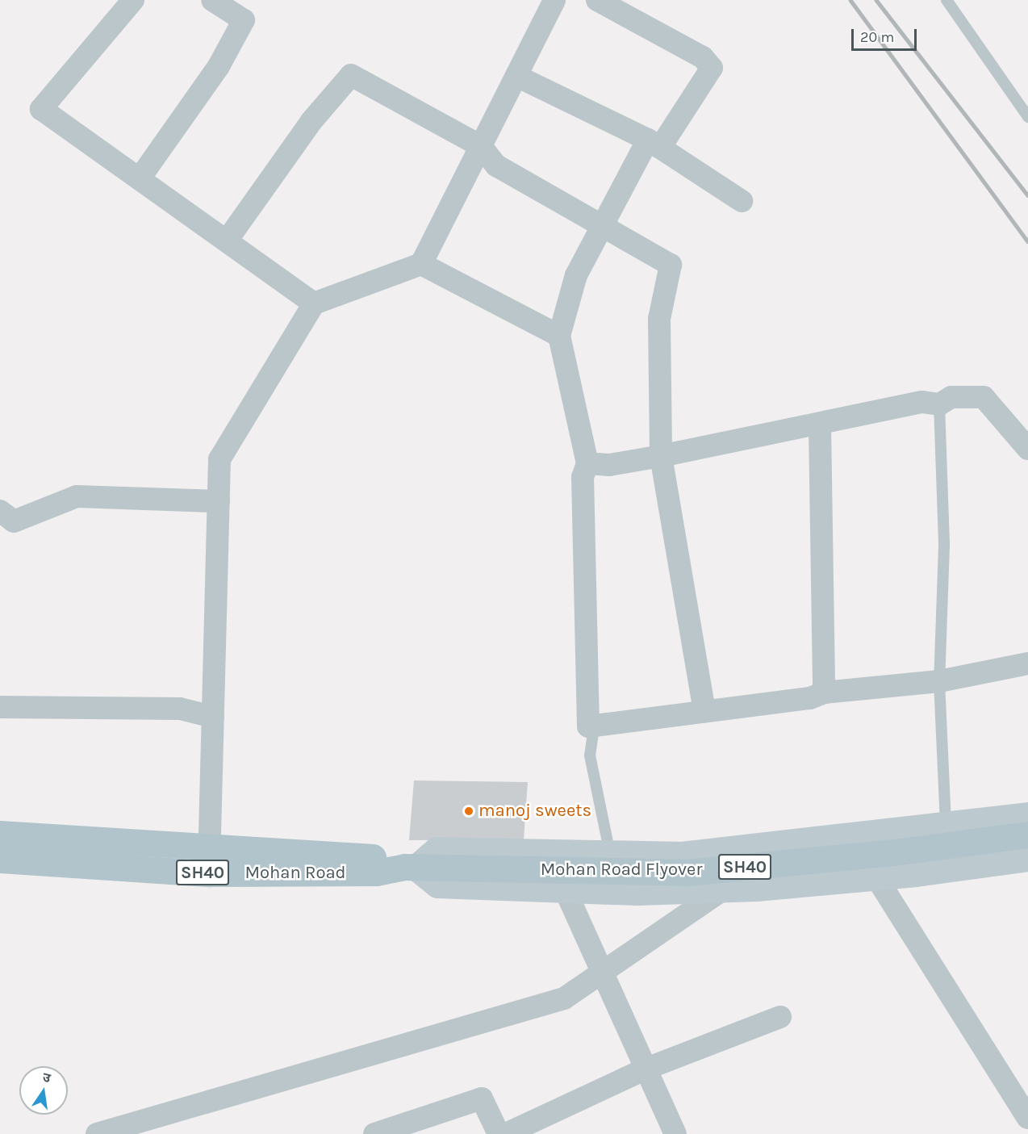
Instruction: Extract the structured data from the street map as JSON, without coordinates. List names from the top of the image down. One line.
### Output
{"streets":{"main road":["SH40","Mohan Road Flyover","Mohan Road"]},"crossings":[["Mohan Road Flyover","Mohan Road"]],"places":["manoj sweets"],"scale_bar":"20 m","north":"top"}
